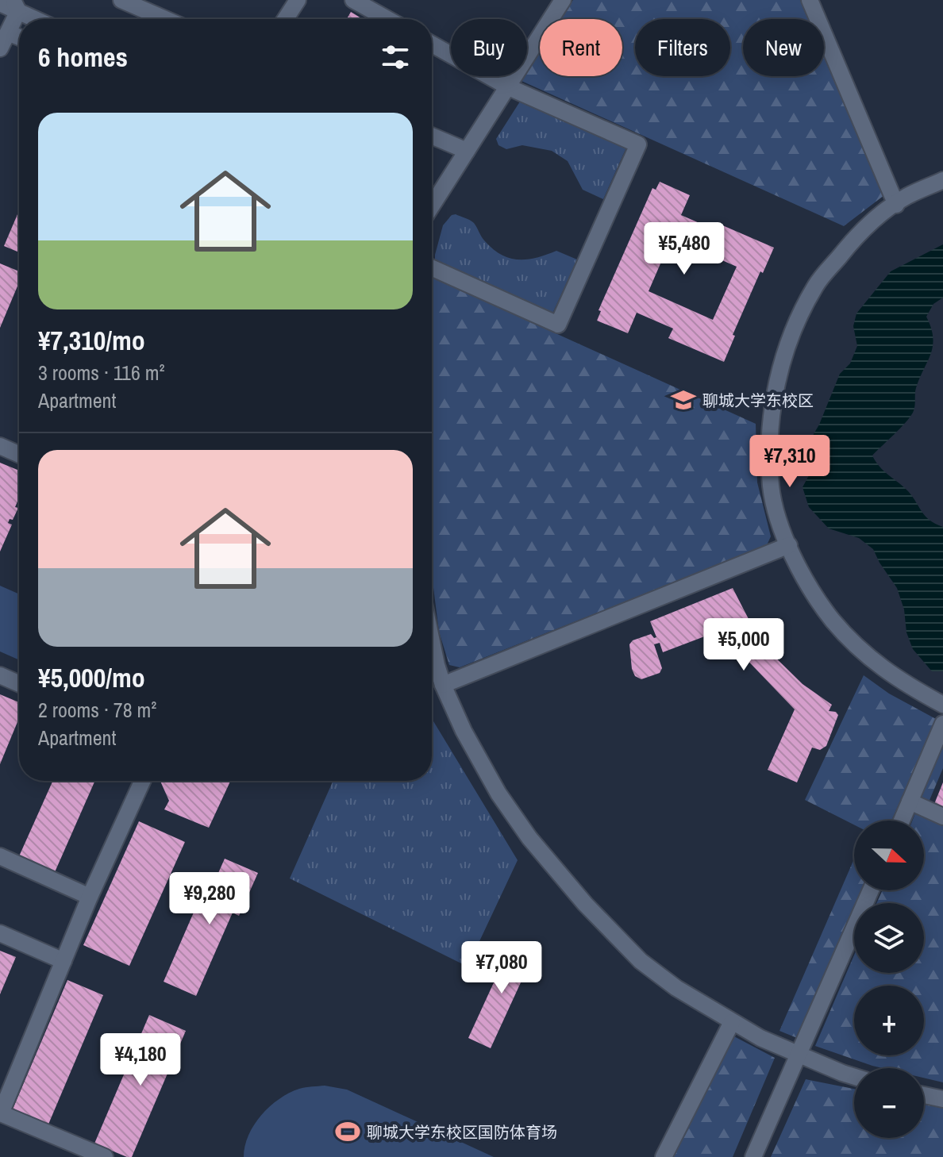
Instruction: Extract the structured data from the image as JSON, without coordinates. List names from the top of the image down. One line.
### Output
{"places":{"school or university":["聊城大学东校区"],"sports":["聊城大学东校区国防体育场"]},"north":"right","page":{"chip":["Buy","Rent","Filters","New"],"heading":"6 homes","list":[{"name":"¥7,310/mo","note":"3 rooms · 116 m² · Apartment"},{"name":"¥5,000/mo","note":"2 rooms · 78 m² · Apartment"}],"price":["¥5,480","¥7,310","¥5,000","¥9,280","¥7,080","¥4,180"],"map_buttons":["+","−"]}}
